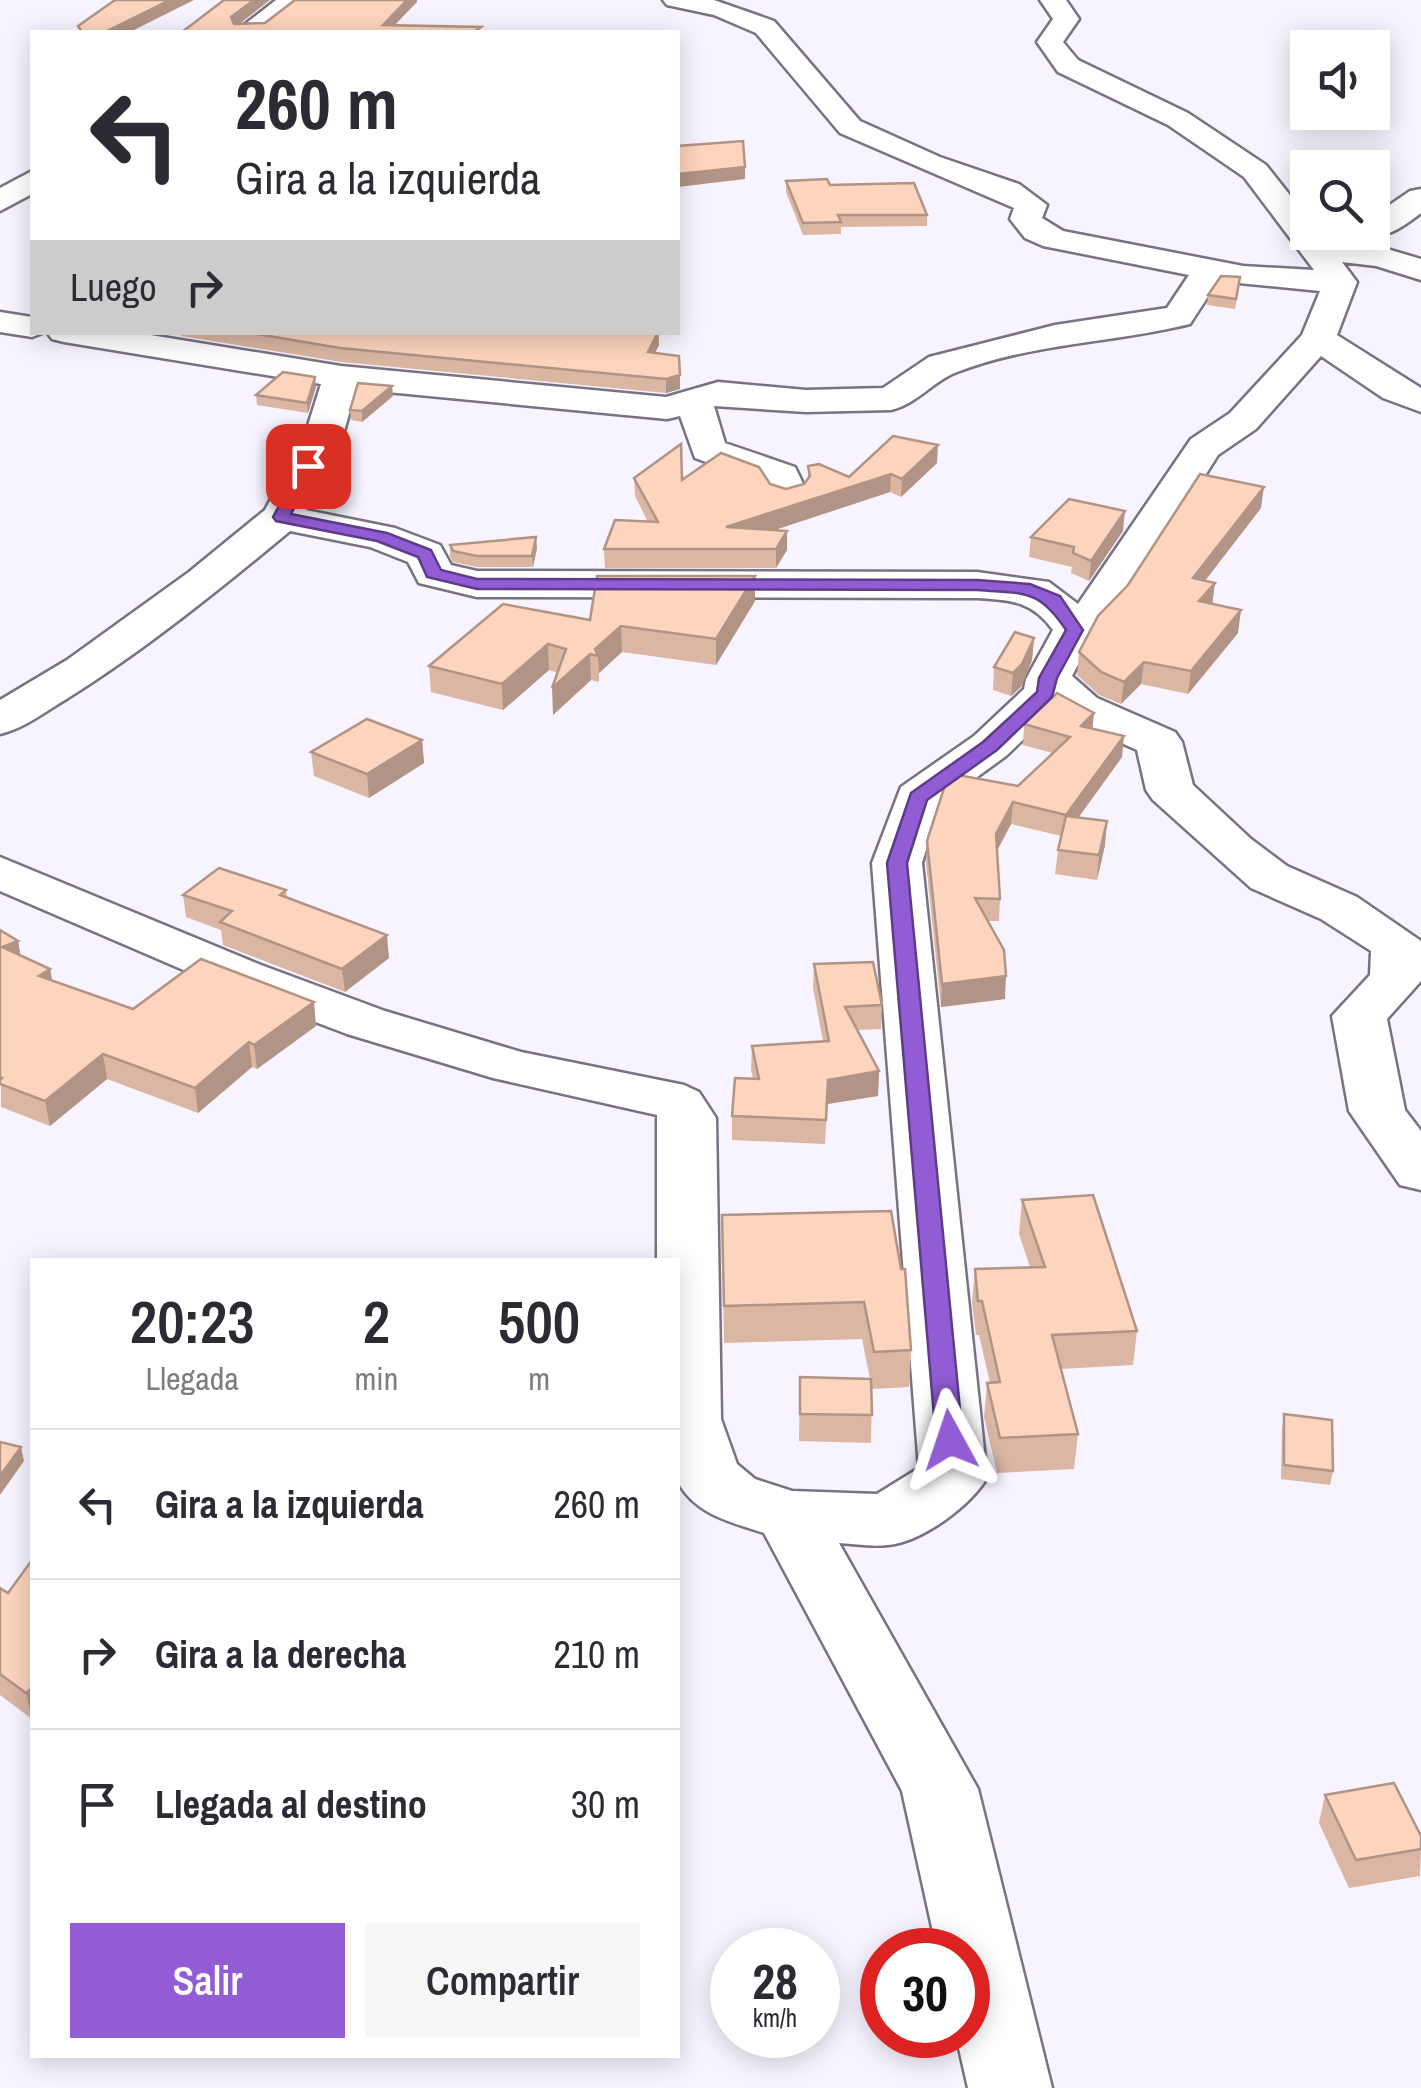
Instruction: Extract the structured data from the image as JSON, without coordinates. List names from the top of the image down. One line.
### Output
{"page":{"turn":["260 m","Gira a la izquierda"],"then":"Luego","eta":["20:23","Llegada","2","min","500","m"],"list":[{"name":"Gira a la izquierda","value":"260 m"},{"name":"Gira a la derecha","value":"210 m"},{"name":"Llegada al destino","value":"30 m"}],"buttons":["Salir","Compartir"],"speed":"28 km/h","limit":"30"}}
